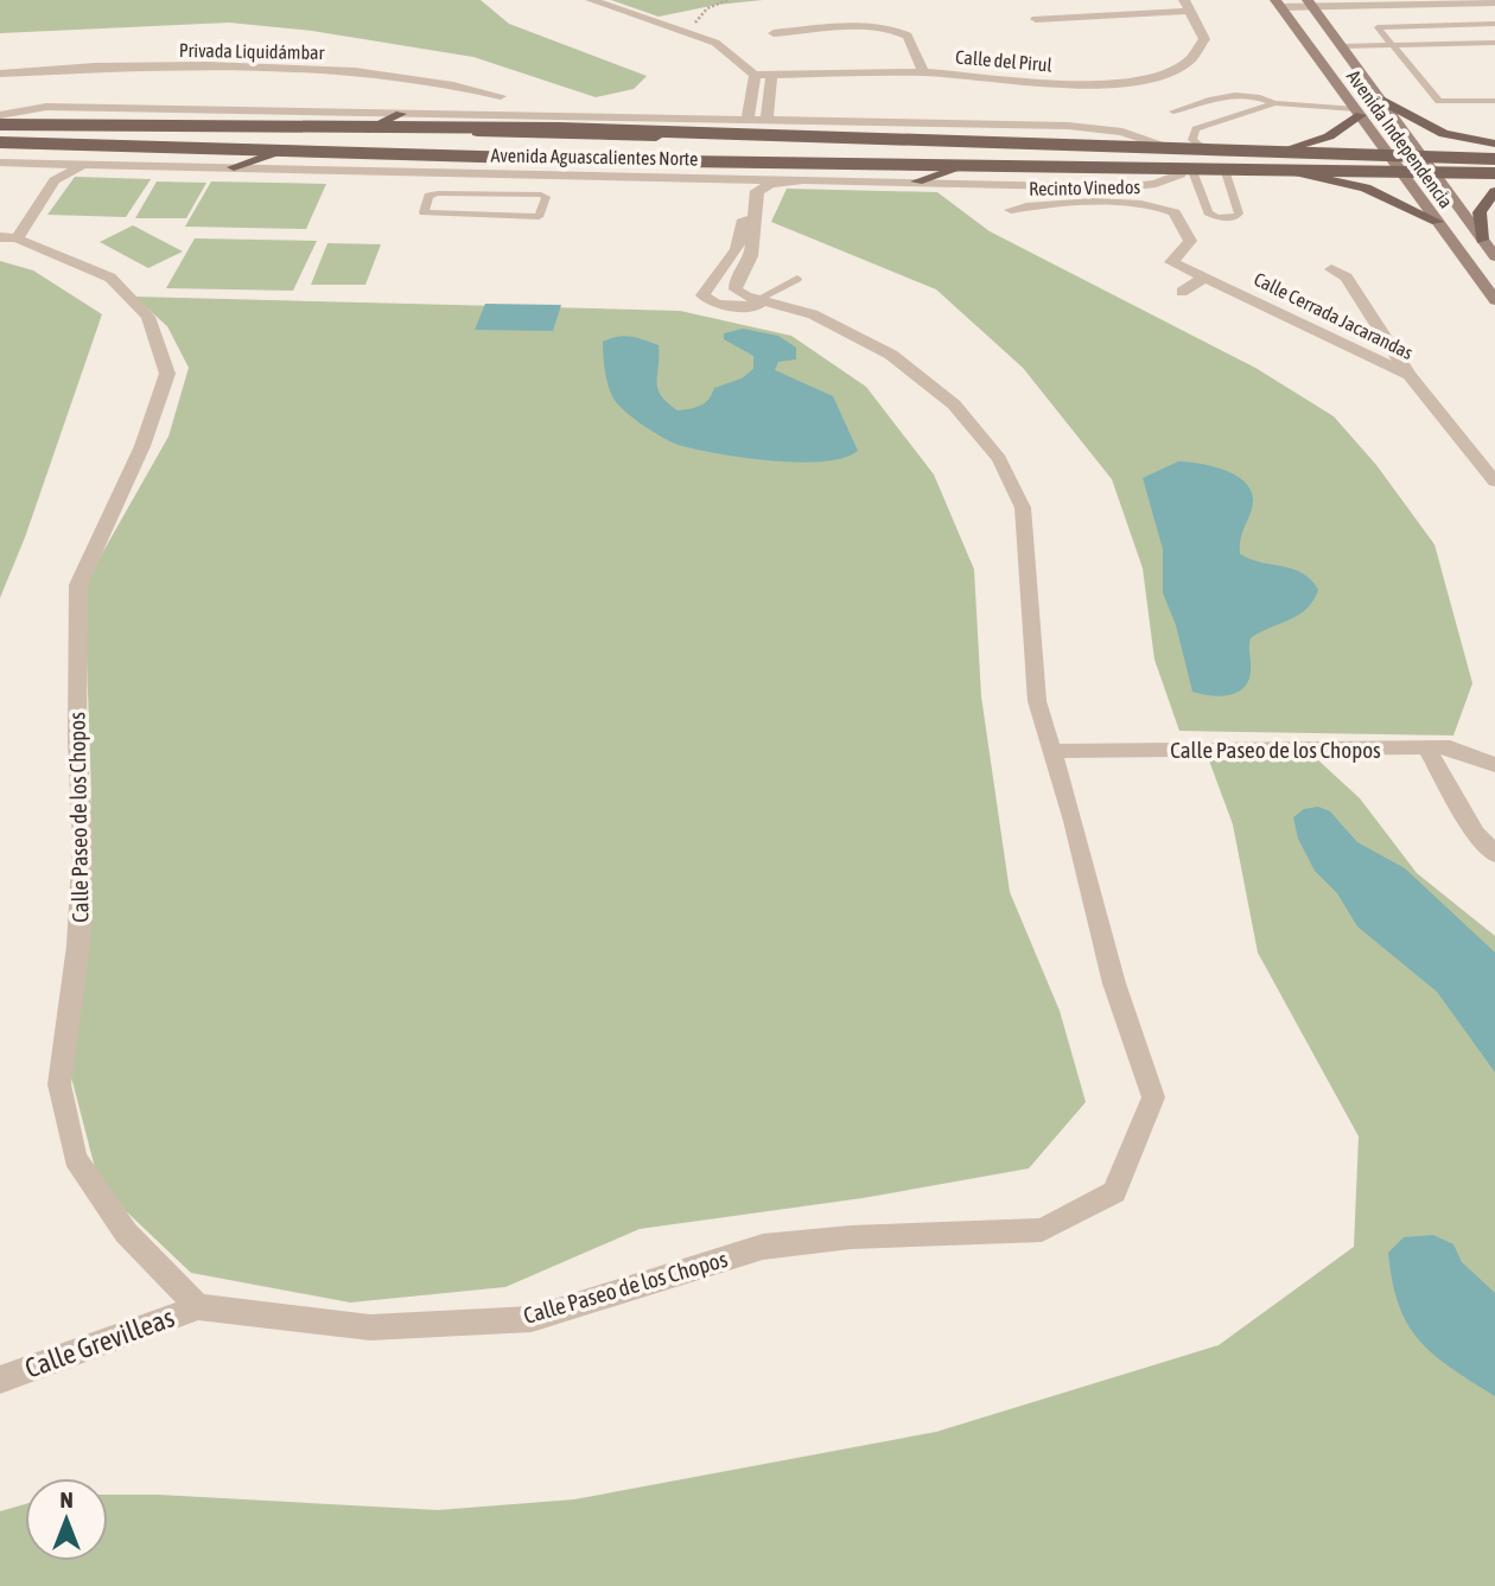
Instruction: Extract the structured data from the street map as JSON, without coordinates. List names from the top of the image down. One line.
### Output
{"streets":{"main road":["Avenida Independencia","Avenida Aguascalientes Norte"],"street":["Privada Liquidámbar","Calle del Pirul","Recinto Vinedos","Calle Cerrada Jacarandas","Calle Paseo de los Chopos","Calle Grevilleas"]},"crossings":[["Avenida Independencia","Avenida Aguascalientes Norte"],["Avenida Aguascalientes Norte","Calle Paseo de los Chopos"],["Recinto Vinedos","Calle Cerrada Jacarandas"],["Calle Paseo de los Chopos","Calle Grevilleas"]],"north":"top"}
